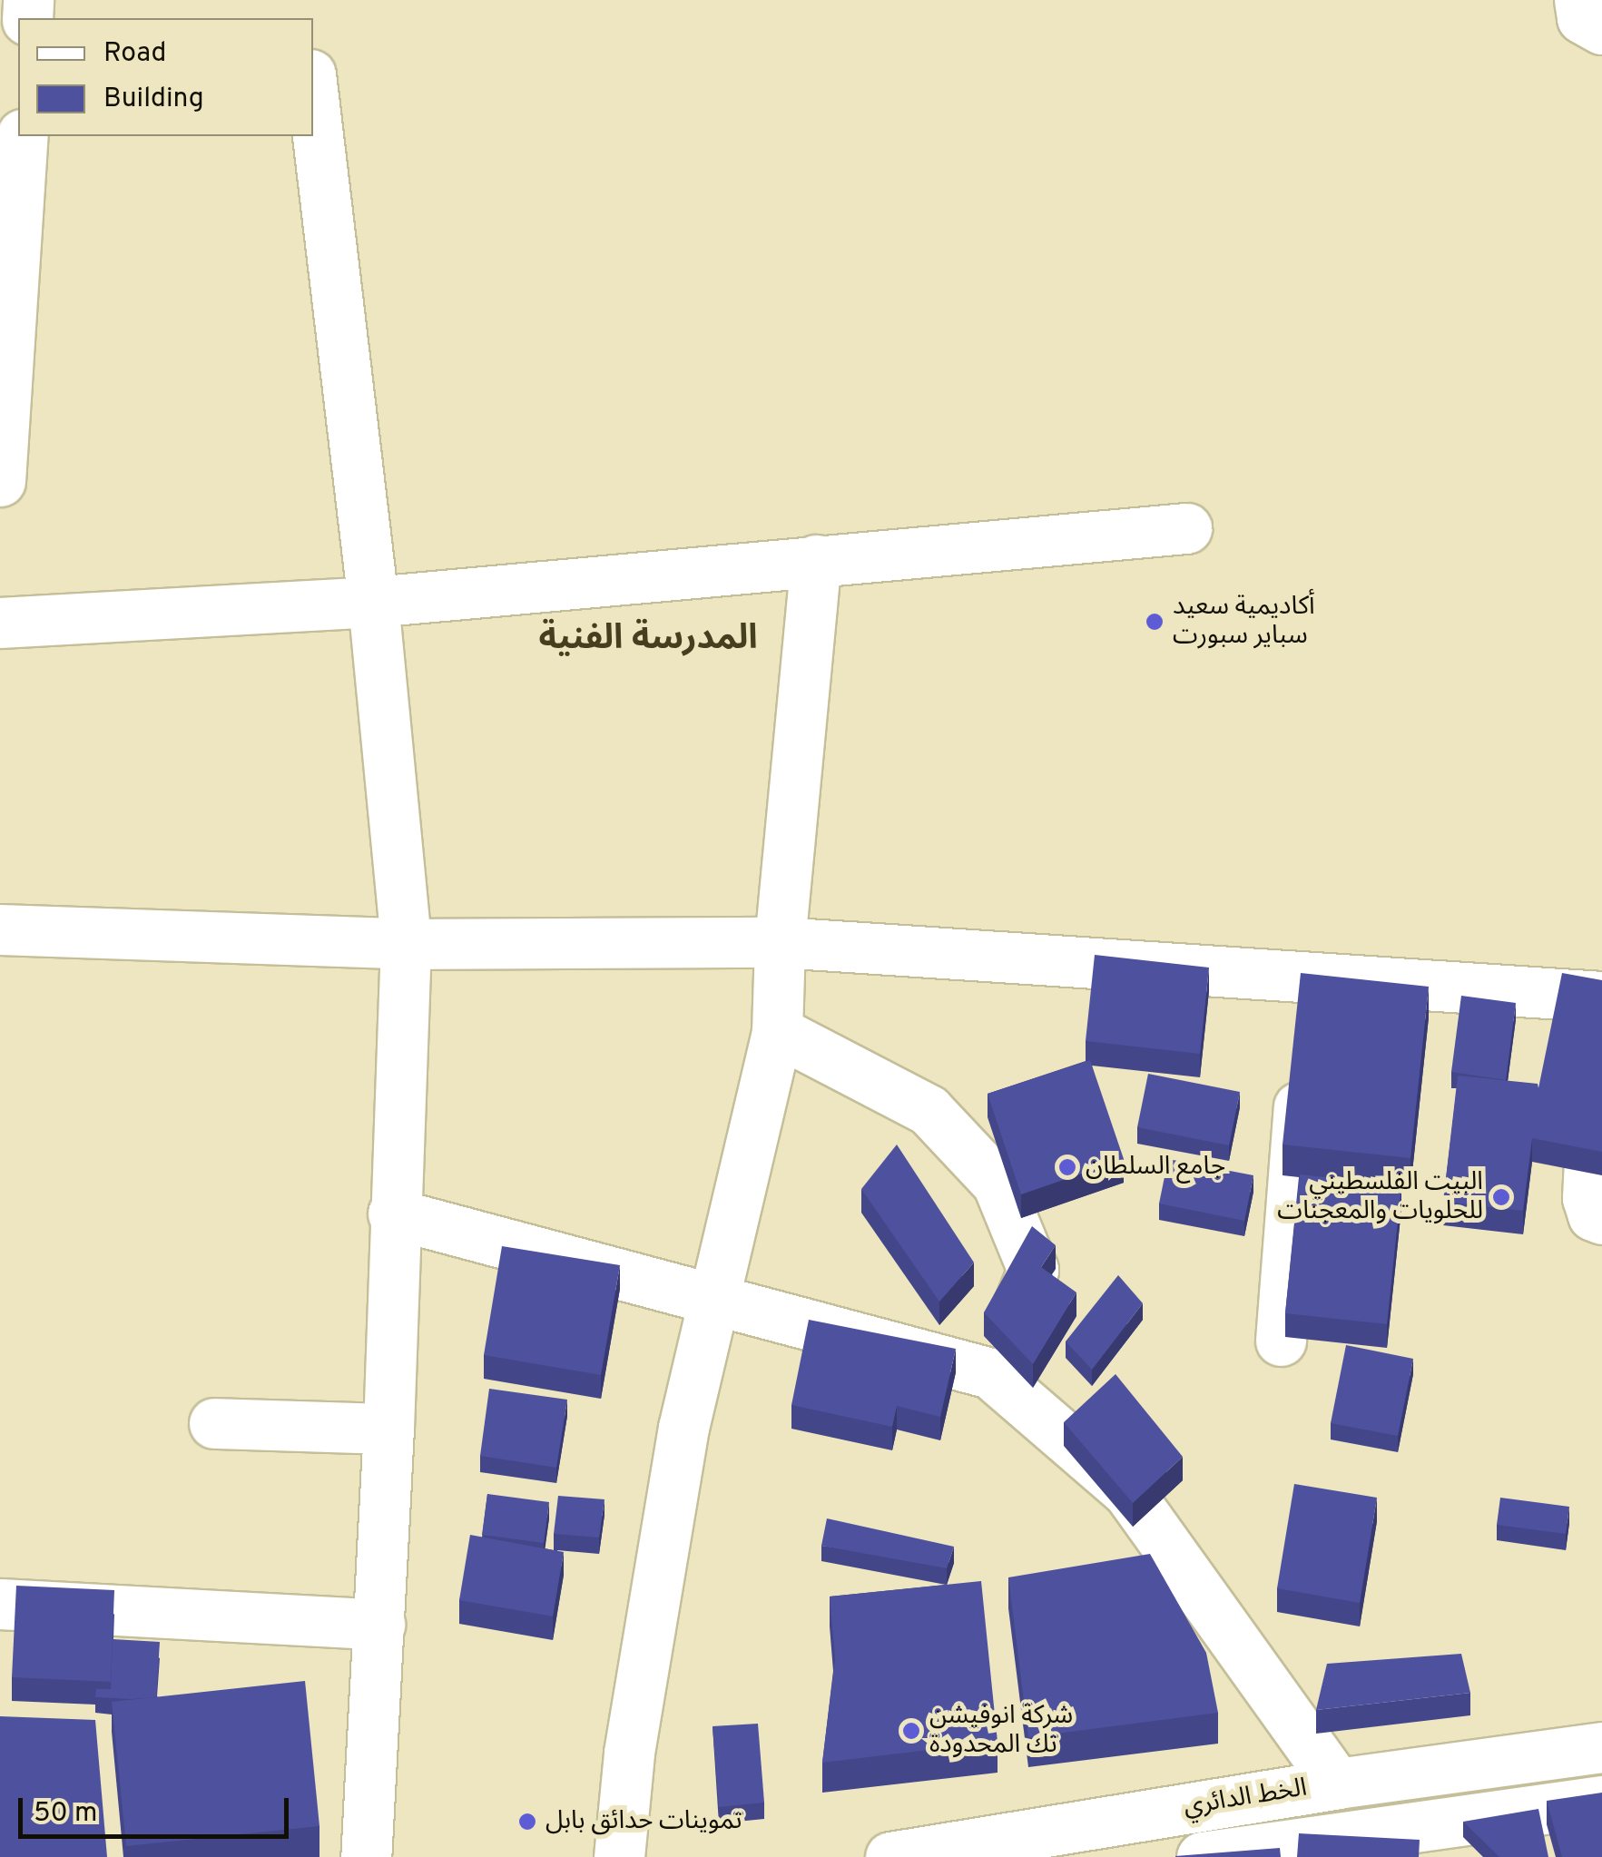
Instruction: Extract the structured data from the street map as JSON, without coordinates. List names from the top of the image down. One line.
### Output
{"streets":{"street":["الخط الدائري"]},"districts":["المدرسة الفنية"],"places":["أكاديمية سعيد سباير سبورت","جامع السلطان","البيت الفلسطيني للحلويات والمعجنات","شركة انوفيشن تك المحدودة","تموينات حدائق بابل"],"legend":["Road","Building"],"scale_bar":"50 m"}
